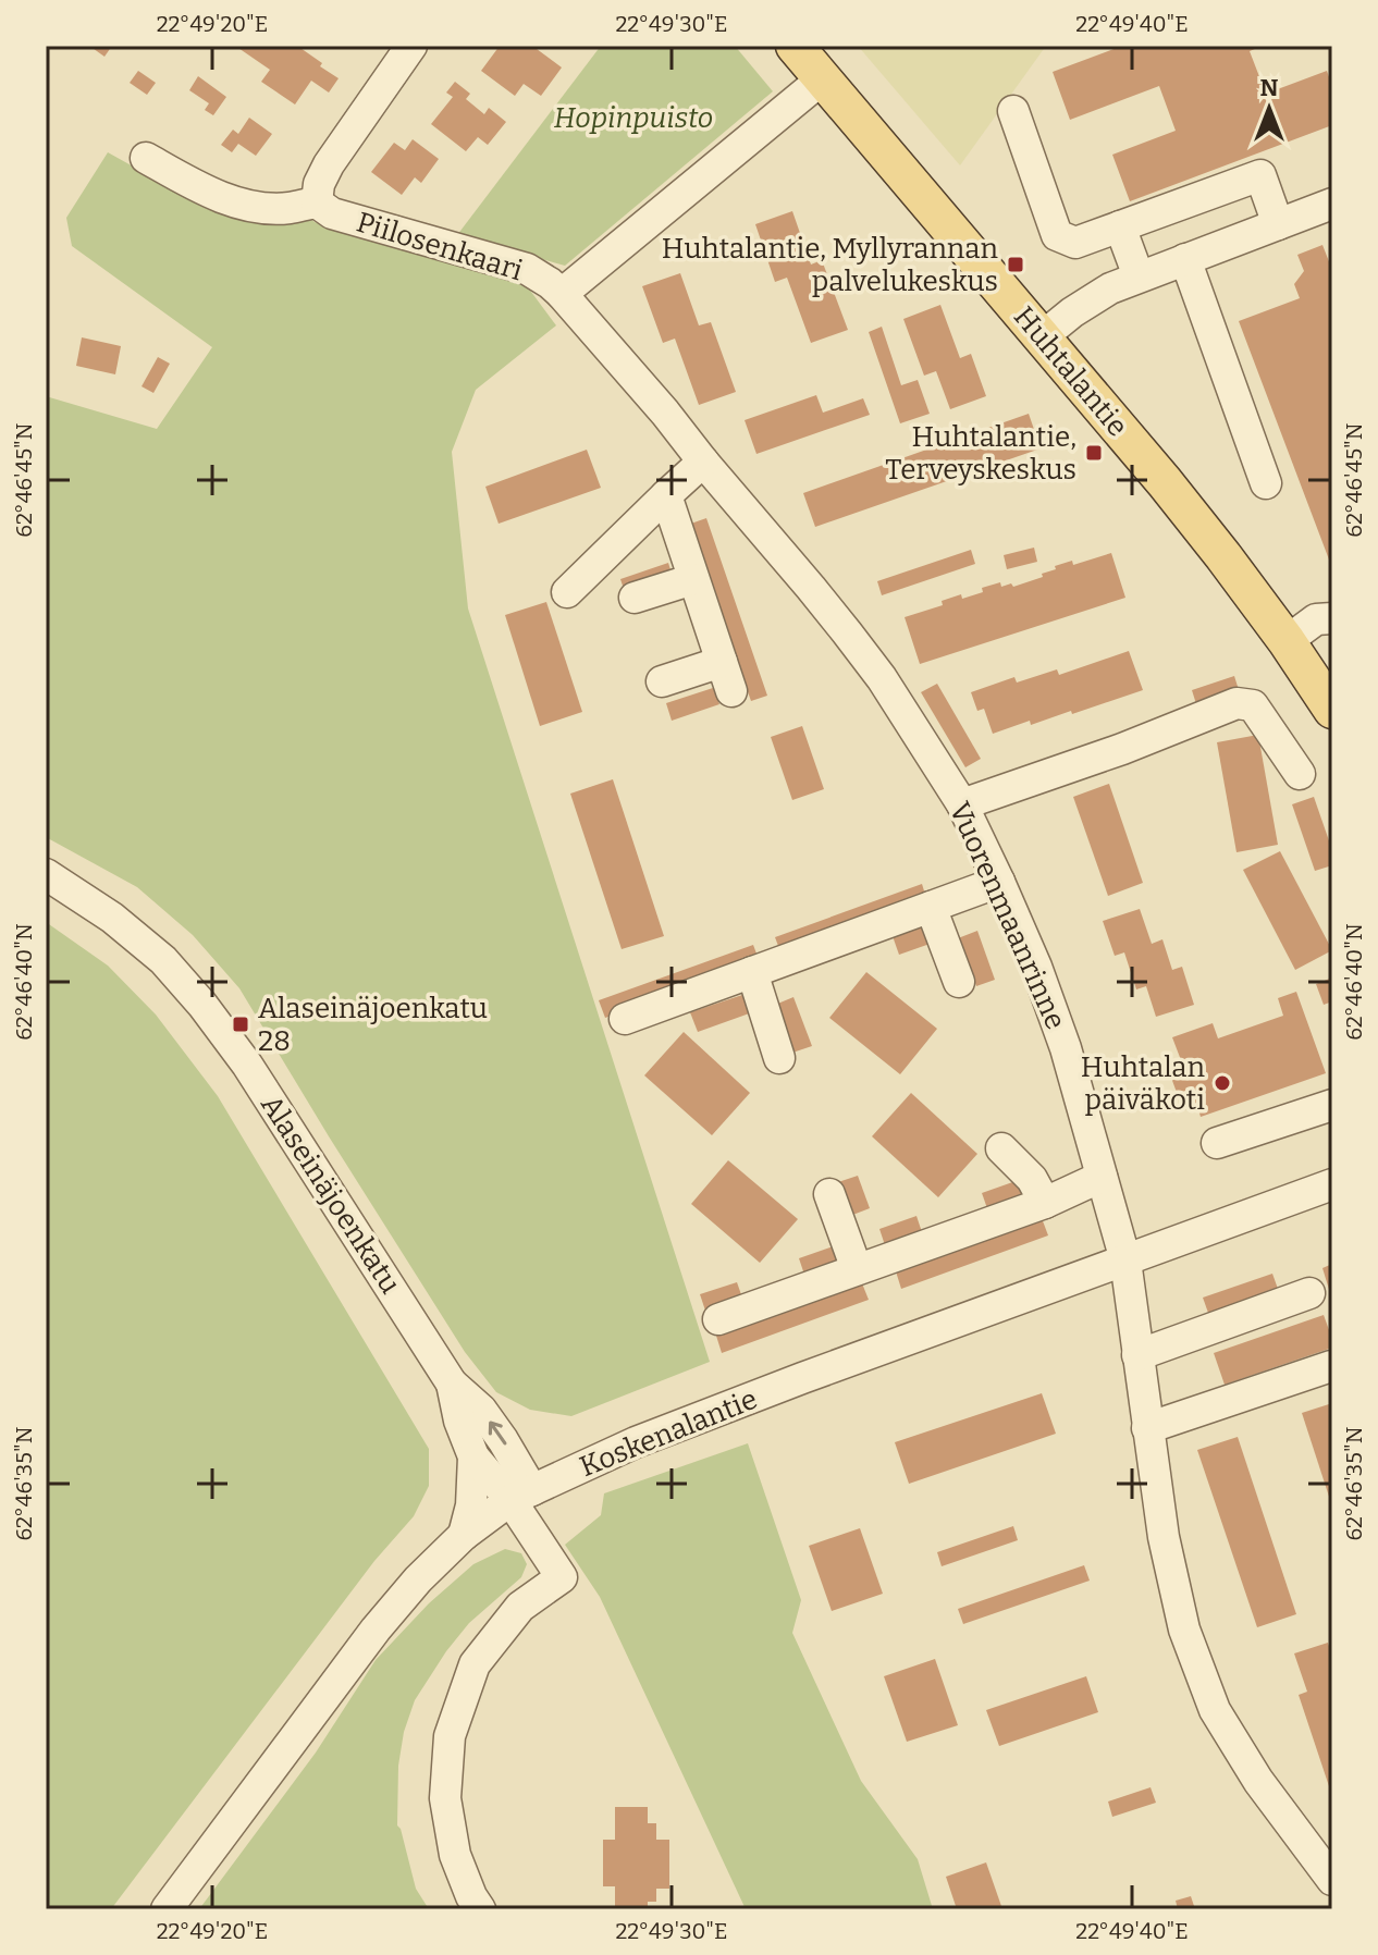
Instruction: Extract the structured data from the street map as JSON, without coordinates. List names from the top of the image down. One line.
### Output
{"streets":{"main road":["Huhtalantie"],"street":["Piilosenkaari","Vuorenmaanrinne","Alaseinäjoenkatu","Koskenalantie"]},"crossings":[["Piilosenkaari","Vuorenmaanrinne"],["Vuorenmaanrinne","Koskenalantie"],["Alaseinäjoenkatu","Koskenalantie"]],"parks":["Hopinpuisto"],"places":{"transit":["Huhtalantie, Myllyrannan palvelukeskus","Huhtalantie, Terveyskeskus","Alaseinäjoenkatu 28"],"other":["Huhtalan päiväkoti"]},"north":"top","coordinates":["22°49'20\"E","22°49'30\"E","22°49'40\"E","62°46'45\"N","62°46'40\"N","62°46'35\"N"]}
